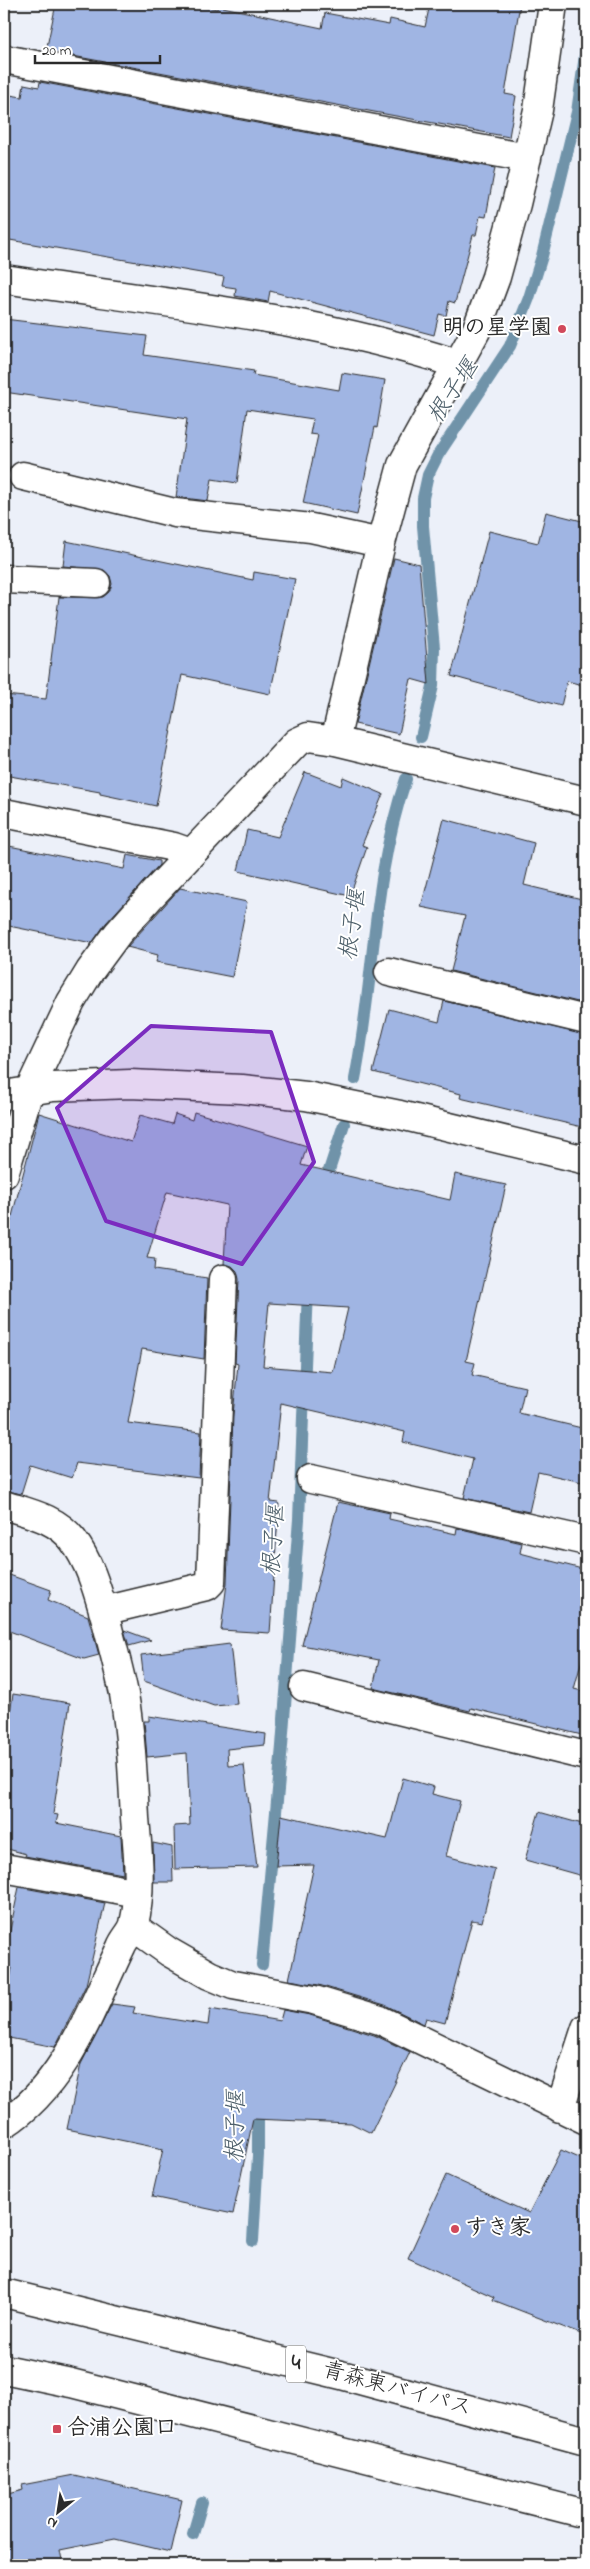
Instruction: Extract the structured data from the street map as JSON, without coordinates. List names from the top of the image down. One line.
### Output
{"streets":{"main road":["4","青森東バイパス"]},"water":["根子堰"],"places":{"other":["明の星学園","すき家"],"transit":["合浦公園口"]},"scale_bar":"20 m","north":"bottom left"}
